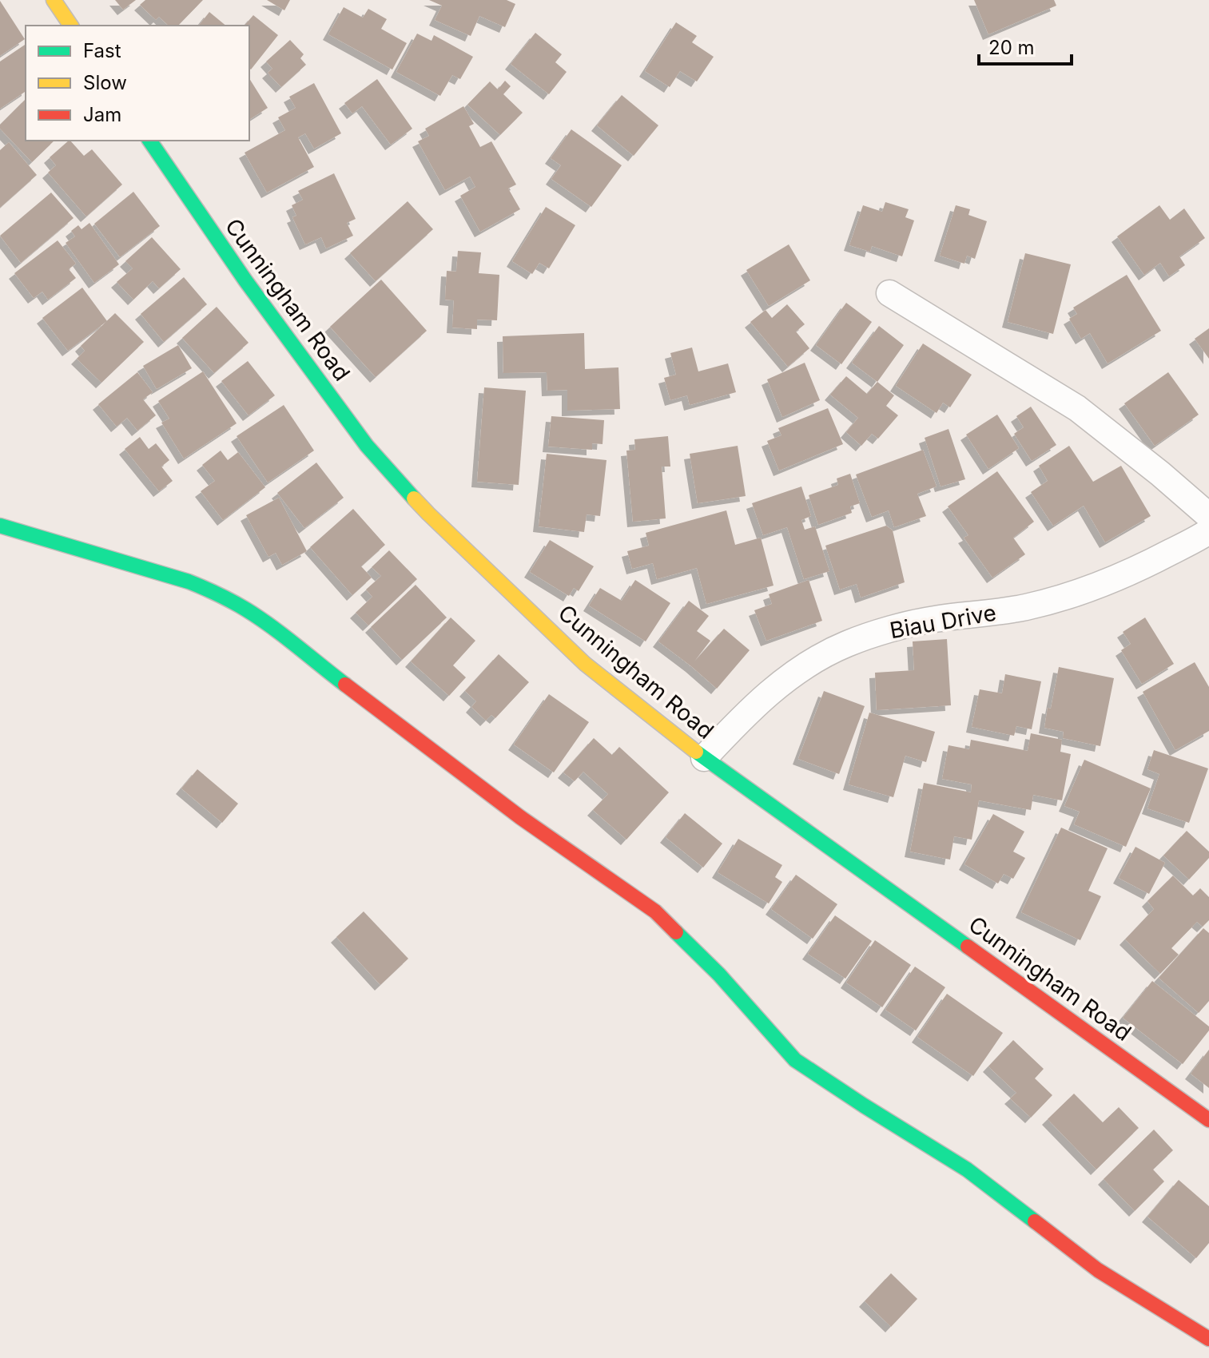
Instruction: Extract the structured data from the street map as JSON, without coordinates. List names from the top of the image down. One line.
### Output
{"streets":{"main road":["Cunningham Road"],"street":["Biau Drive"]},"crossings":[["Cunningham Road","Biau Drive"]],"legend":["Fast","Slow","Jam"],"scale_bar":"20 m"}
